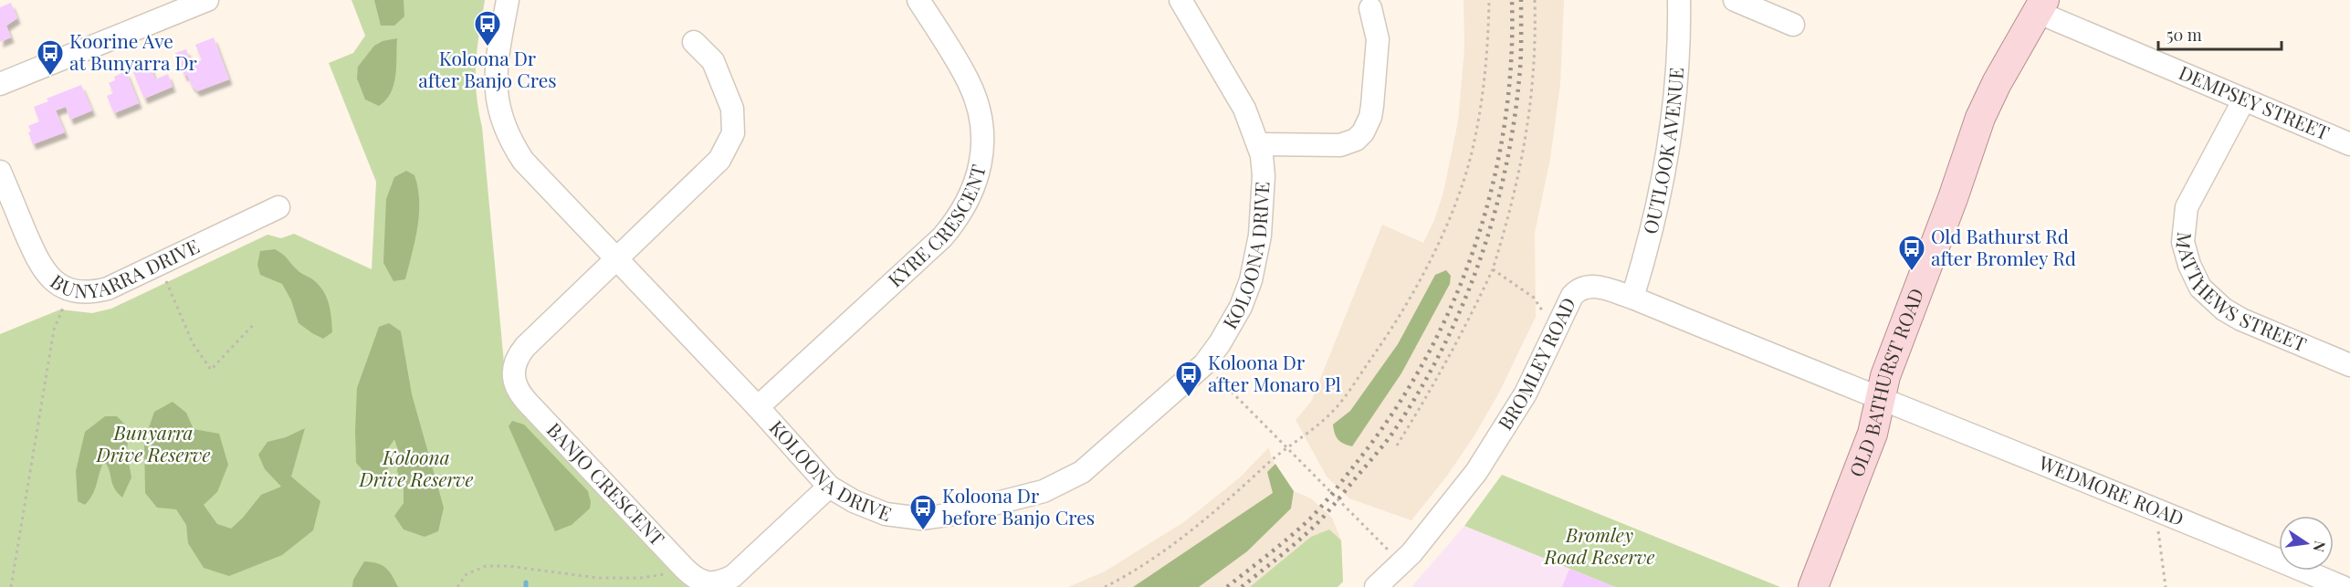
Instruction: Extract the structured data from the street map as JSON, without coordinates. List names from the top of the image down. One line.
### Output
{"streets":{"main road":["OLD BATHURST ROAD"],"street":["DEMPSEY STREET","OUTLOOK AVENUE","KYRE CRESCENT","KOLOONA DRIVE","BUNYARRA DRIVE","MATTHEWS STREET","BROMLEY ROAD","BANJO CRESCENT","WEDMORE ROAD"]},"crossings":[["DEMPSEY STREET","MATTHEWS STREET"],["DEMPSEY STREET","OLD BATHURST ROAD"],["OUTLOOK AVENUE","BROMLEY ROAD"],["KYRE CRESCENT","KOLOONA DRIVE"],["KOLOONA DRIVE","BANJO CRESCENT"],["BROMLEY ROAD","OLD BATHURST ROAD"],["BROMLEY ROAD","WEDMORE ROAD"],["OLD BATHURST ROAD","WEDMORE ROAD"]],"parks":["Bunyarra Drive Reserve","Koloona Drive Reserve","Bromley Road Reserve"],"places":{"bus stop":["Koloona Dr after Banjo Cres","Koorine Ave at Bunyarra Dr","Old Bathurst Rd after Bromley Rd","Koloona Dr after Monaro Pl","Koloona Dr before Banjo Cres"]},"scale_bar":"50 m","north":"right"}
